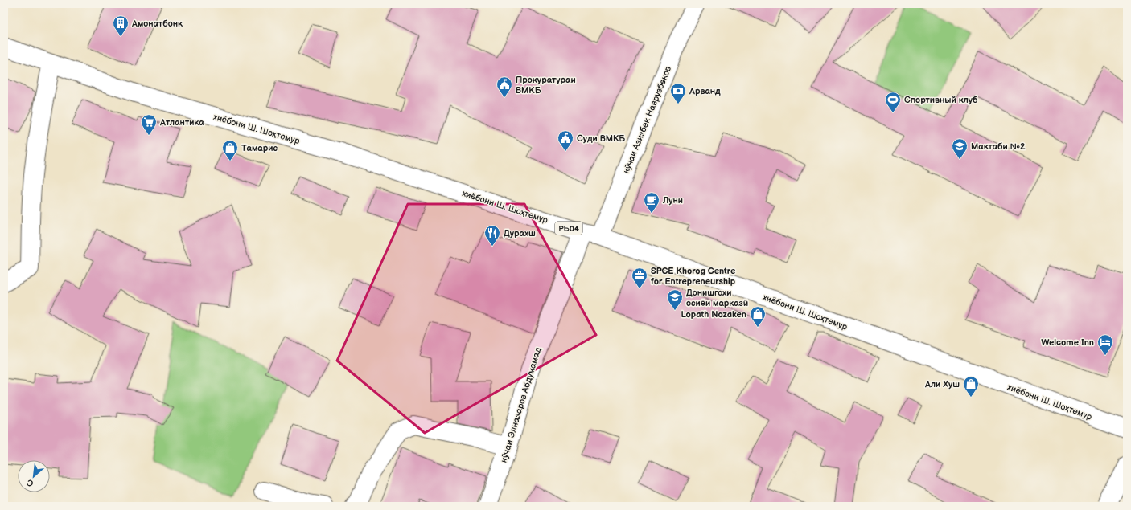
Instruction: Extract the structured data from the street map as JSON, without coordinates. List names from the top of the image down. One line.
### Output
{"streets":{"main road":["кӯчаи Азизбек Наврузбеков","хиёбони Ш. Шоҳтемур","РБ04","кӯчаи Элназаров Абдумамад"]},"crossings":[["кӯчаи Азизбек Наврузбеков","хиёбони Ш. Шоҳтемур"],["хиёбони Ш. Шоҳтемур","кӯчаи Элназаров Абдумамад"]],"places":{"building":["Амонатбонк"],"public building":["Прокуратураи ВМКБ","Суди ВМКБ"],"bank":["Арванд"],"sports":["Спортивный клуб"],"supermarket":["Атлантика"],"school or university":["Мактаби №2","Донишгоҳи осиёи марказӣ"],"shop":["Тамарис","Lopath Nozaken","Али Хуш"],"cafe":["Луни"],"restaurant":["Дурахш"],"office":["SPCE Khorog Centre for Entrepreneurship"],"hotel":["Welcome Inn"]},"north":"bottom left"}
